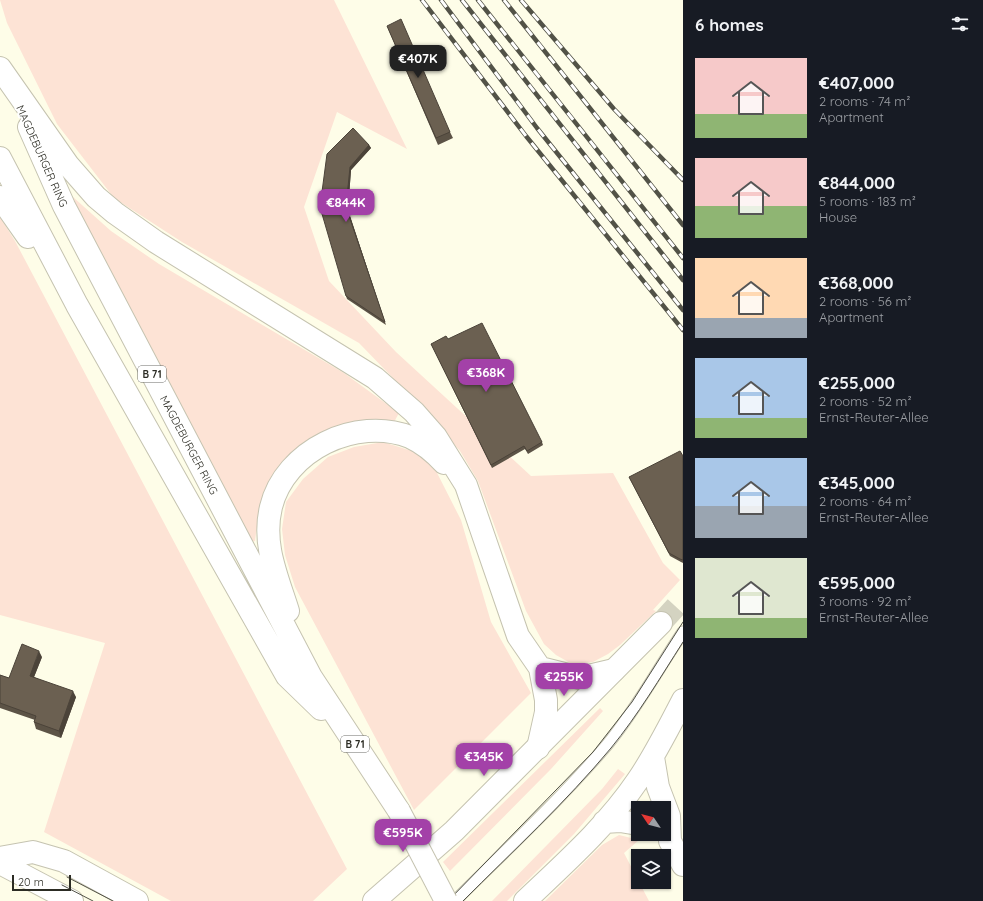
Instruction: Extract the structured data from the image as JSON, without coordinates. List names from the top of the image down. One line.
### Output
{"streets":{"main road":["MAGDEBURGER RING","B 71"]},"crossings":[["MAGDEBURGER RING","B 71"]],"scale_bar":"20 m","north":"top left","page":{"heading":"6 homes","price":["€407K","€844K","€368K","€255K","€345K","€595K"],"list":[{"name":"€407,000","note":"2 rooms · 74 m² · Apartment"},{"name":"€844,000","note":"5 rooms · 183 m² · House"},{"name":"€368,000","note":"2 rooms · 56 m² · Apartment"},{"name":"€255,000","note":"2 rooms · 52 m² · Ernst-Reuter-Allee"},{"name":"€345,000","note":"2 rooms · 64 m² · Ernst-Reuter-Allee"},{"name":"€595,000","note":"3 rooms · 92 m² · Ernst-Reuter-Allee"}],"scale":"20 m"}}
